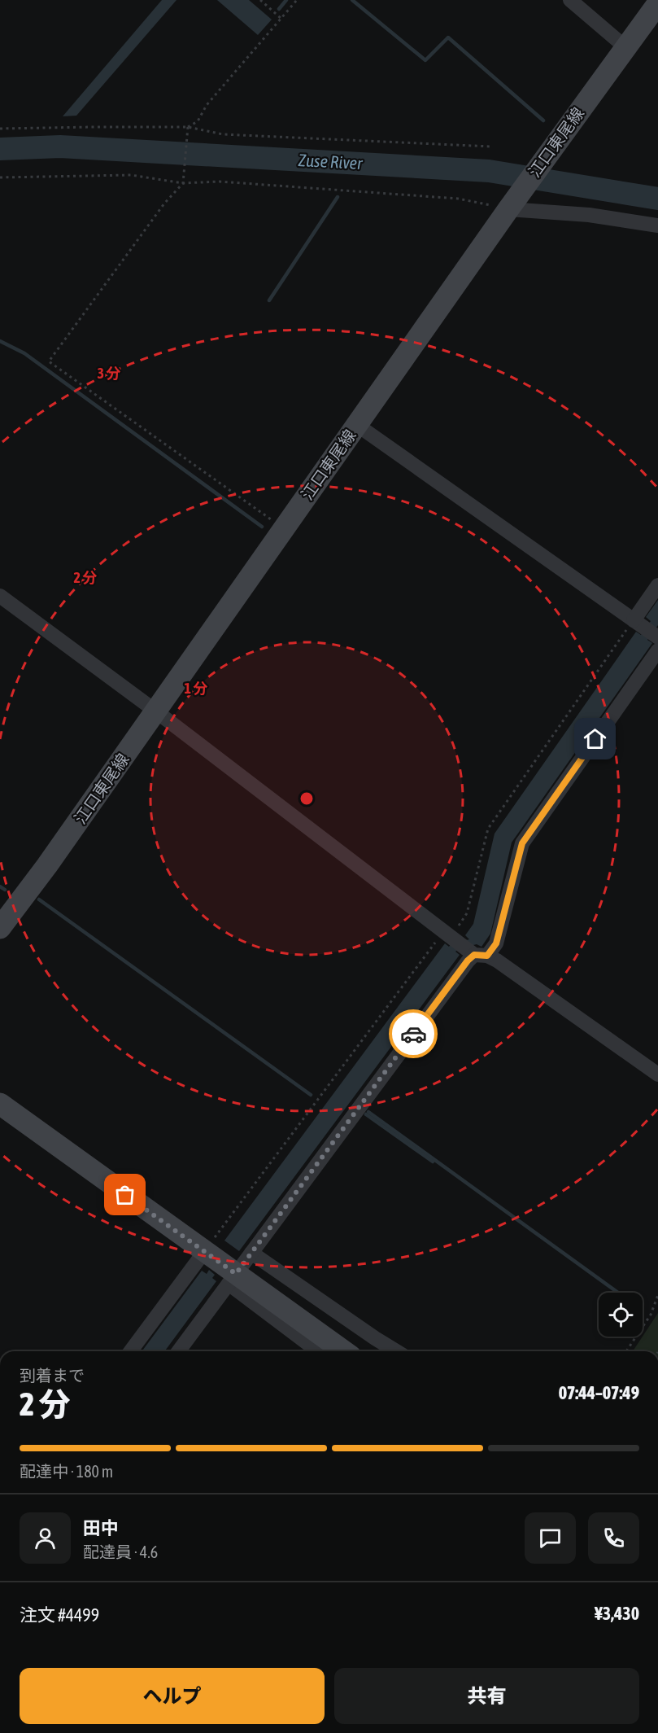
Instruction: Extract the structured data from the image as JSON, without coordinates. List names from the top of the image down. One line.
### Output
{"streets":{"main road":["江口東尾線"]},"water":["Zuse River"],"page":{"heading":["2 分","到着まで","07:44–07:49"],"panel":["田中","配達員 · 4.6","注文 #4499","¥3,430"],"bar":"配達中 · 180 m","buttons":["ヘルプ","共有"]},"rings":["3 分","2 分","1 分"]}
